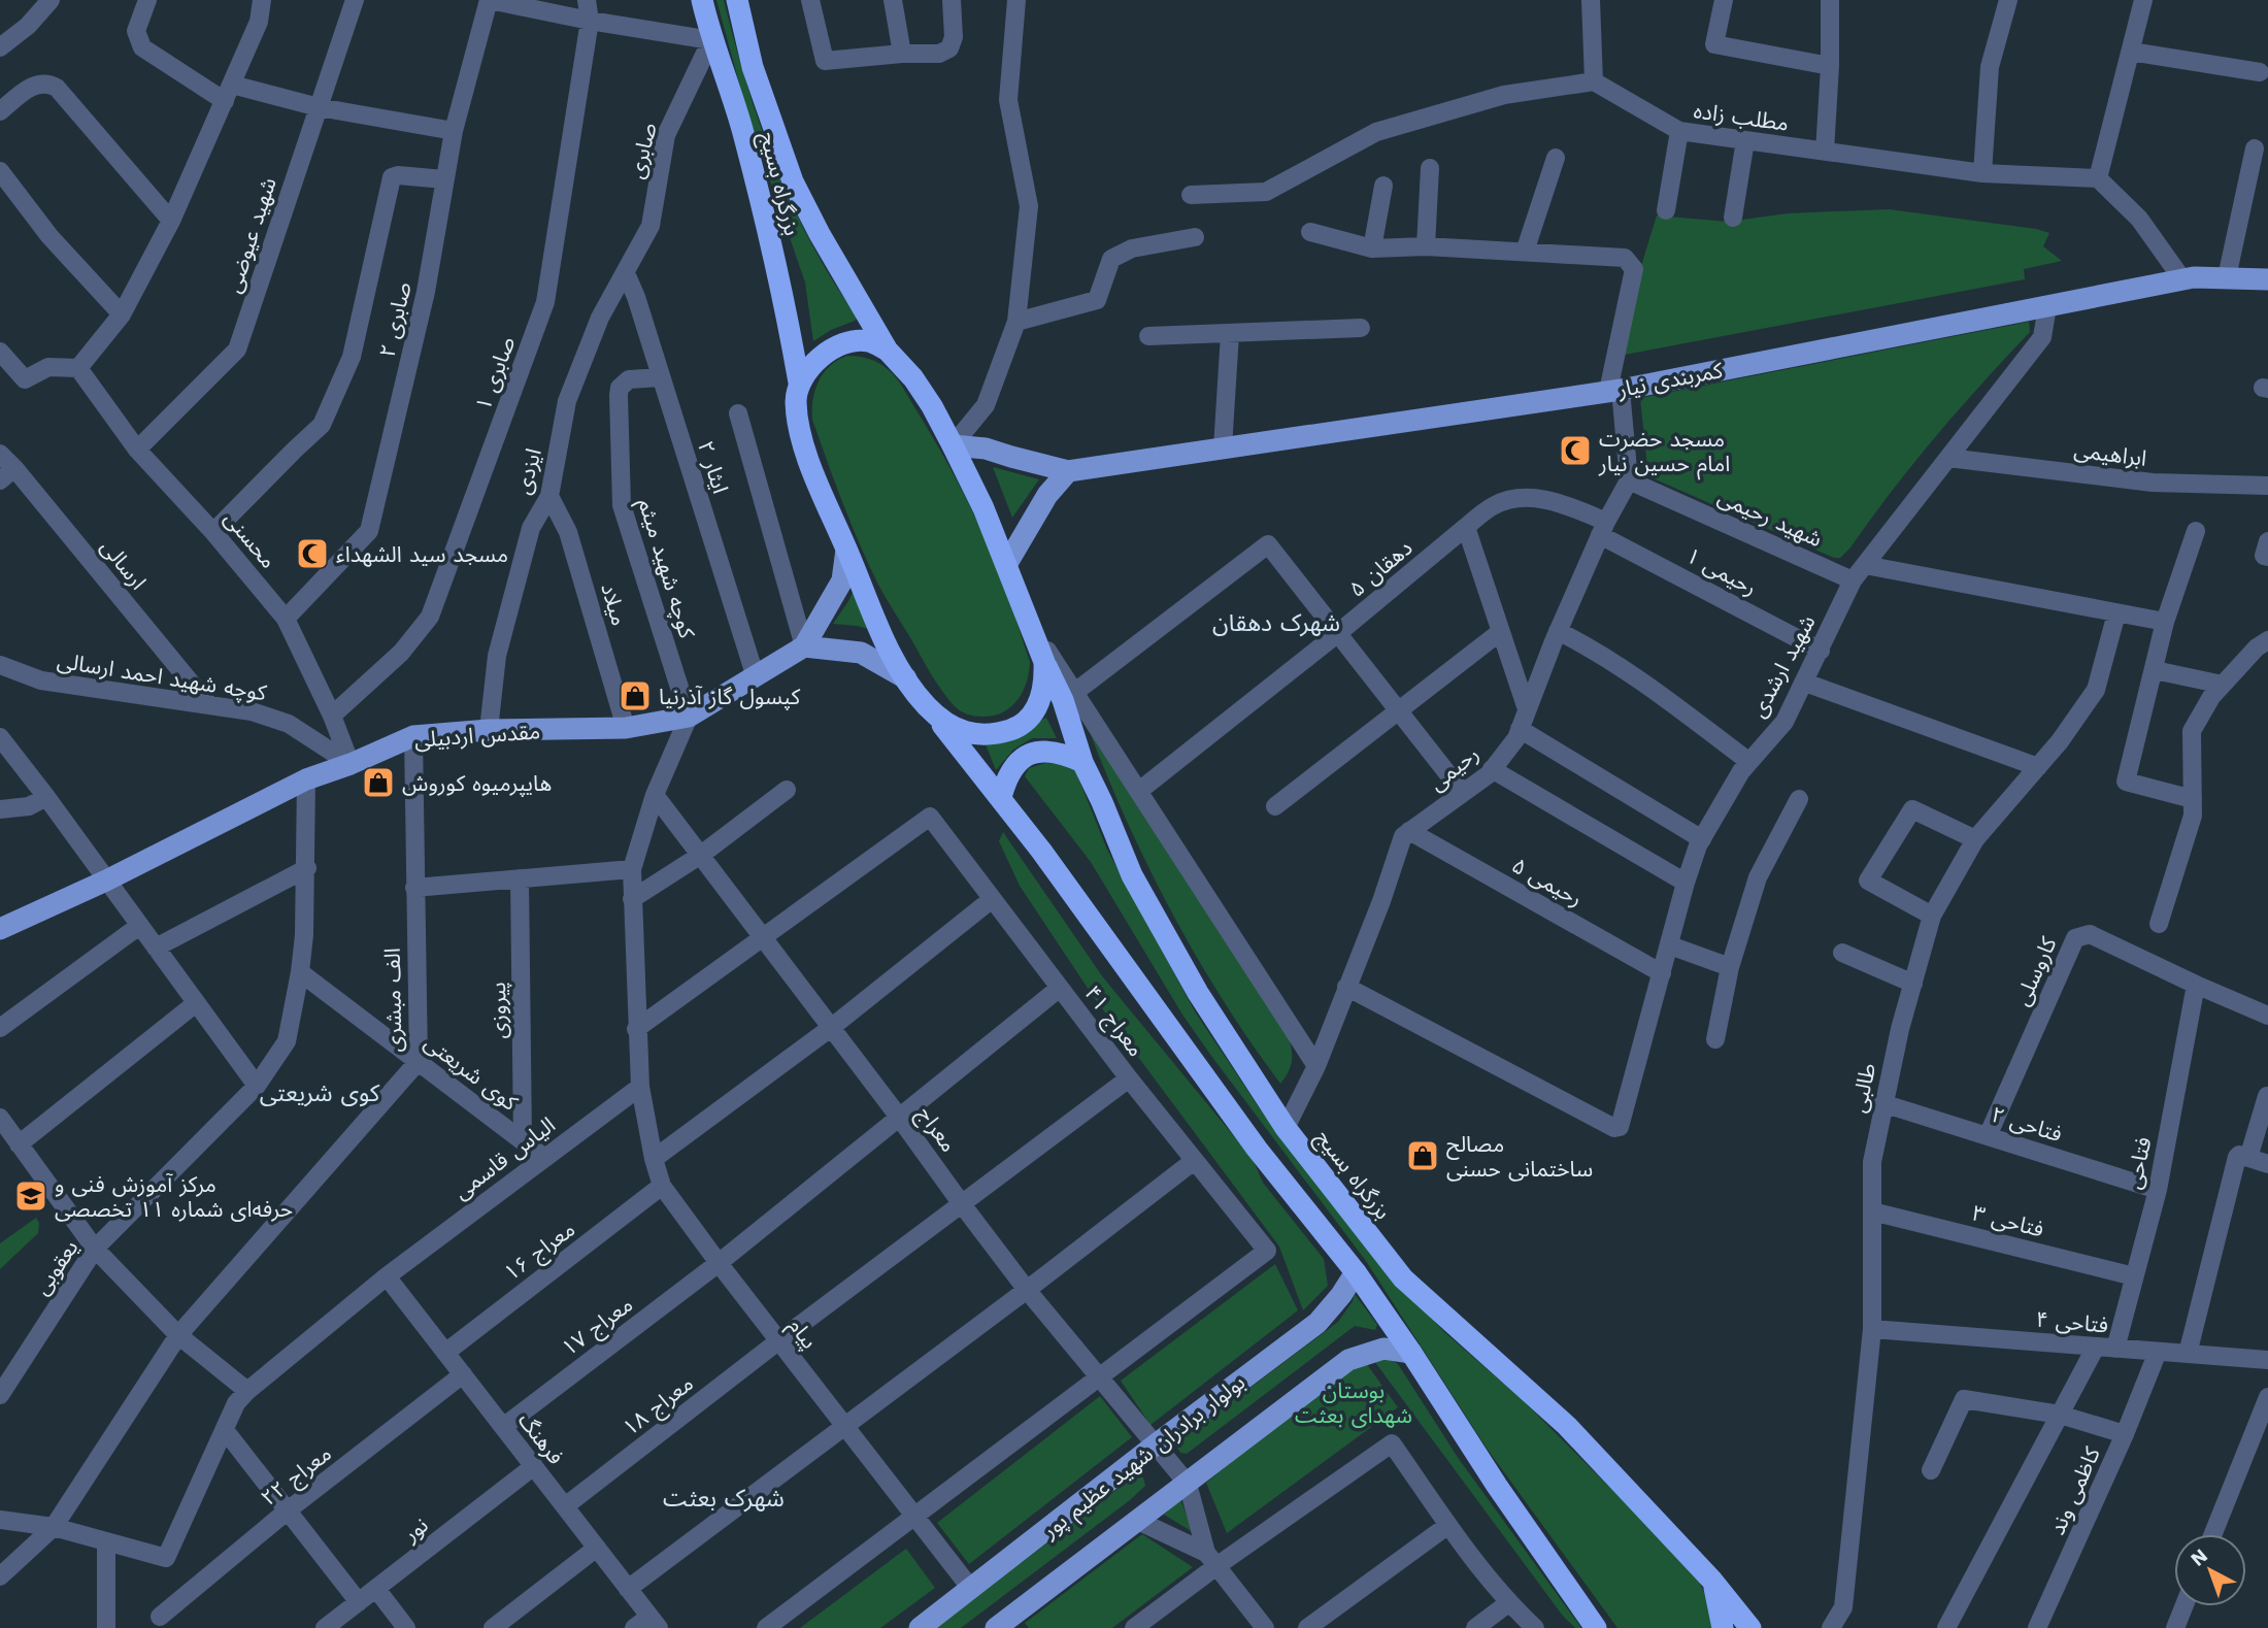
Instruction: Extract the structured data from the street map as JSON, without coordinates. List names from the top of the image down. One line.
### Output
{"streets":{"highway":["بزرگراه بسیج"],"main road":["کمربندی نیار","مقدس اردبیلی","بولوار برادران شهید عظیم‌ پور"],"street":["مطلب زاده","صابری","شهید عیوضی","صابری ۲","صابری ۱","ابراهیمی","ایثار ۲","ایزدی","شهید رحیمی","محسنی","ارسالی","کوچه شهید میثم","دهقان ۵","رحیمی ۱","میلاد","شهید ارشدی","کوچه شهید احمد ارسالی","رحیمی","رحیمی ۵","کاروسلی","الف مبشری","پیروزی","معراج ۴۱","کوی شریعتی","طالبی","فتاحی ۲","معراج","الیاس قاسمی","فتاحی","فتاحی ۳","معراج ۱۶","یعقوبی","فتاحی ۴","معراج ۱۷","پیام","معراج ۱۸","فرهنگ","معراج ۲۲","کاظمی وند","نور"]},"crossings":[["صابری","بزرگراه بسیج"],["صابری","ایثار ۲"],["صابری","ایزدی"],["بزرگراه بسیج","رحیمی"],["بزرگراه بسیج","بولوار برادران شهید عظیم‌ پور"],["شهید عیوضی","محسنی"],["صابری ۲","محسنی"],["صابری ۱","محسنی"],["کمربندی نیار","شهید ارشدی"],["ابراهیمی","شهید ارشدی"],["ایثار ۲","ایزدی"],["ایثار ۲","کوچه شهید میثم"],["ایثار ۲","مقدس اردبیلی"],["ایزدی","میلاد"],["ایزدی","مقدس اردبیلی"],["شهید رحیمی","شهید ارشدی"],["شهید رحیمی","رحیمی"],["محسنی","کوچه شهید احمد ارسالی"],["محسنی","مقدس اردبیلی"],["ارسالی","کوچه شهید احمد ارسالی"],["کوچه شهید میثم","مقدس اردبیلی"],["دهقان ۵","رحیمی ۱"],["دهقان ۵","رحیمی"],["رحیمی ۱","شهید ارشدی"],["رحیمی ۱","رحیمی"],["میلاد","مقدس اردبیلی"],["شهید ارشدی","رحیمی"],["شهید ارشدی","رحیمی ۵"],["کوچه شهید احمد ارسالی","مقدس اردبیلی"],["مقدس اردبیلی","الف مبشری"],["مقدس اردبیلی","یعقوبی"],["رحیمی","رحیمی ۵"],["کاروسلی","فتاحی ۲"],["کاروسلی","فتاحی"],["الف مبشری","کوی شریعتی"],["پیروزی","کوی شریعتی"],["معراج ۴۱","معراج"],["معراج ۴۱","معراج ۱۷"],["معراج ۴۱","معراج ۱۸"],["کوی شریعتی","الیاس قاسمی"],["کوی شریعتی","یعقوبی"],["طالبی","فتاحی ۲"],["طالبی","فتاحی ۳"],["طالبی","فتاحی ۴"],["فتاحی ۲","فتاحی"],["معراج","معراج ۱۷"],["معراج","معراج ۱۸"],["معراج","بولوار برادران شهید عظیم‌ پور"],["الیاس قاسمی","پیام"],["الیاس قاسمی","فرهنگ"],["فتاحی","فتاحی ۳"],["فتاحی","فتاحی ۴"],["معراج ۱۶","پیام"],["معراج ۱۶","فرهنگ"],["معراج ۱۷","پیام"],["معراج ۱۷","فرهنگ"],["پیام","معراج ۱۸"],["پیام","بولوار برادران شهید عظیم‌ پور"],["معراج ۱۸","فرهنگ"],["فرهنگ","معراج ۲۲"],["فرهنگ","نور"]],"districts":["شهرک دهقان","کوی شریعتی","شهرک بعثت"],"parks":["بوستان شهدای بعثت"],"places":{"mosque":["مسجد حضرت امام حسین نیار","مسجد سید الشهداء"],"shop":["کپسول گاز آذرنیا","هایپرمیوه کوروش","مصالح ساختمانی حسنی"],"school or university":["مرکز آموزش فنی و حرفه‌ای شماره ۱۱ تخصصی"]},"north":"top left"}
